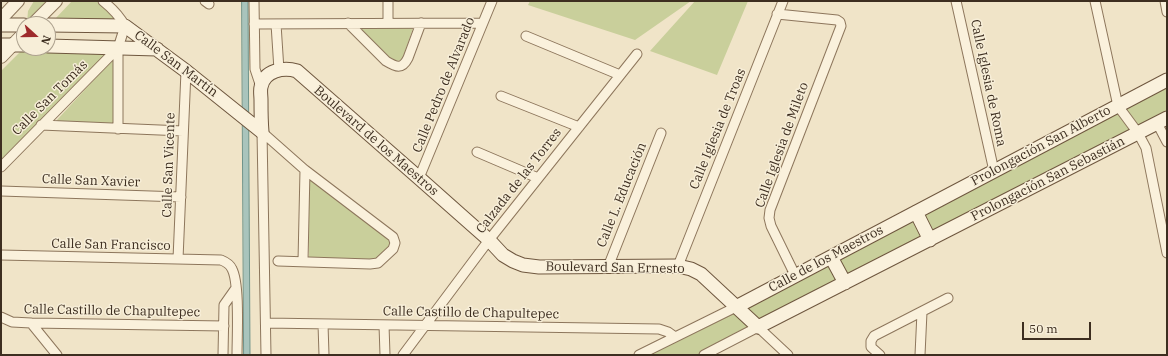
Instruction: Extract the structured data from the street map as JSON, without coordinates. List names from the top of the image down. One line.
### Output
{"streets":{"main road":["Calle San Martín","Boulevard de los Maestros","Prolongación San Alberto","Prolongación San Sebastián","Calle de los Maestros","Boulevard San Ernesto"],"street":["Calle Iglesia de Roma","Calle Pedro de Alvarado","Calle San Tomás","Calle Iglesia de Troas","Calle Iglesia de Mileto","Calle San Vicente","Calle San Xavier","Calzada de las Torres","Calle L. Educación","Calle San Francisco","Calle Castillo de Chapultepec"]},"crossings":[["Calle San Martín","Calle San Vicente"],["Calle Iglesia de Roma","Prolongación San Alberto"],["Calle Pedro de Alvarado","Boulevard de los Maestros"],["Calle Iglesia de Troas","Calle Iglesia de Mileto"],["Calle Iglesia de Troas","Boulevard San Ernesto"],["Boulevard de los Maestros","Calzada de las Torres"],["Boulevard de los Maestros","Boulevard San Ernesto"],["Calle Iglesia de Mileto","Calle de los Maestros"],["Prolongación San Alberto","Calle de los Maestros"],["Calle San Vicente","Calle San Xavier"],["Calle San Vicente","Calle San Francisco"],["Calzada de las Torres","Boulevard San Ernesto"],["Calzada de las Torres","Calle Castillo de Chapultepec"],["Calle L. Educación","Boulevard San Ernesto"],["Calle de los Maestros","Boulevard San Ernesto"]],"scale_bar":"50 m","north":"right"}
